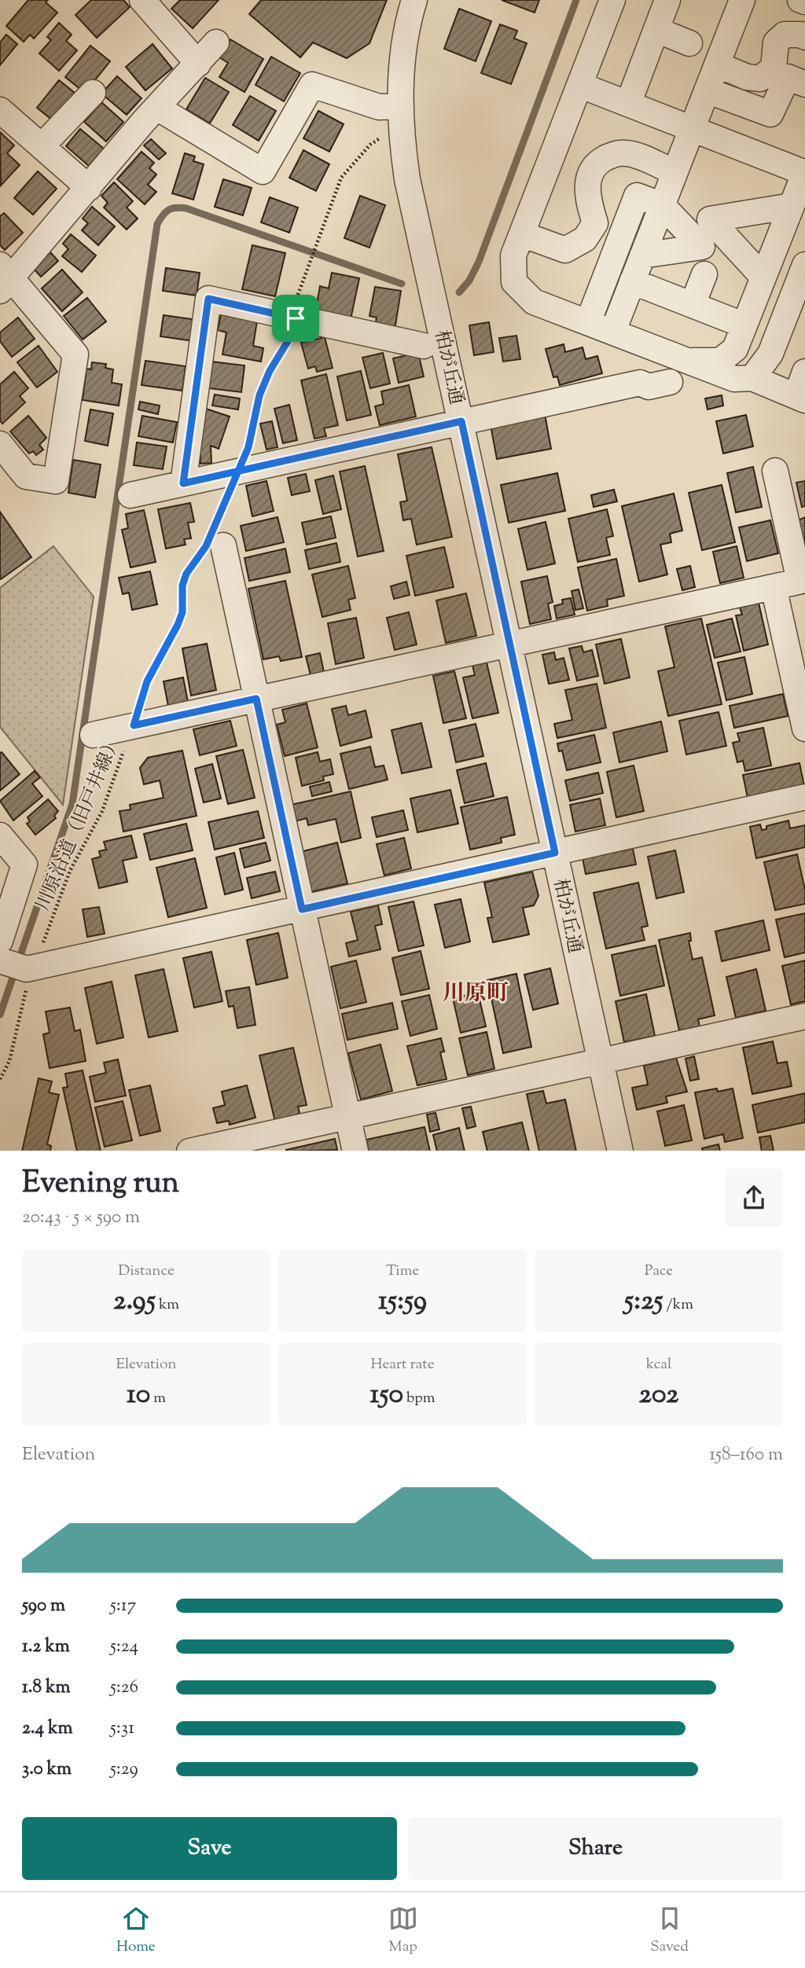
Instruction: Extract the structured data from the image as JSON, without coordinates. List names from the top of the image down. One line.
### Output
{"streets":{"street":["柏が丘通"],"path":["川原沿道（旧戸井線）"]},"districts":["川原町"],"page":{"heading":["Evening run","20:43 · 5 × 590 m"],"stats":[["Distance","2.95 km"],["Time","15:59"],["Pace","5:25 /km"],["Elevation","10 m"],["Heart rate","150 bpm"],["kcal","202"]],"chart":["Elevation","158–160 m"],"list":[{"name":"590 m","note":"5:17"},{"name":"1.2 km","note":"5:24"},{"name":"1.8 km","note":"5:26"},{"name":"2.4 km","note":"5:31"},{"name":"3.0 km","note":"5:29"}],"buttons":["Save","Share"],"tabs":["Home","Map","Saved"]}}
